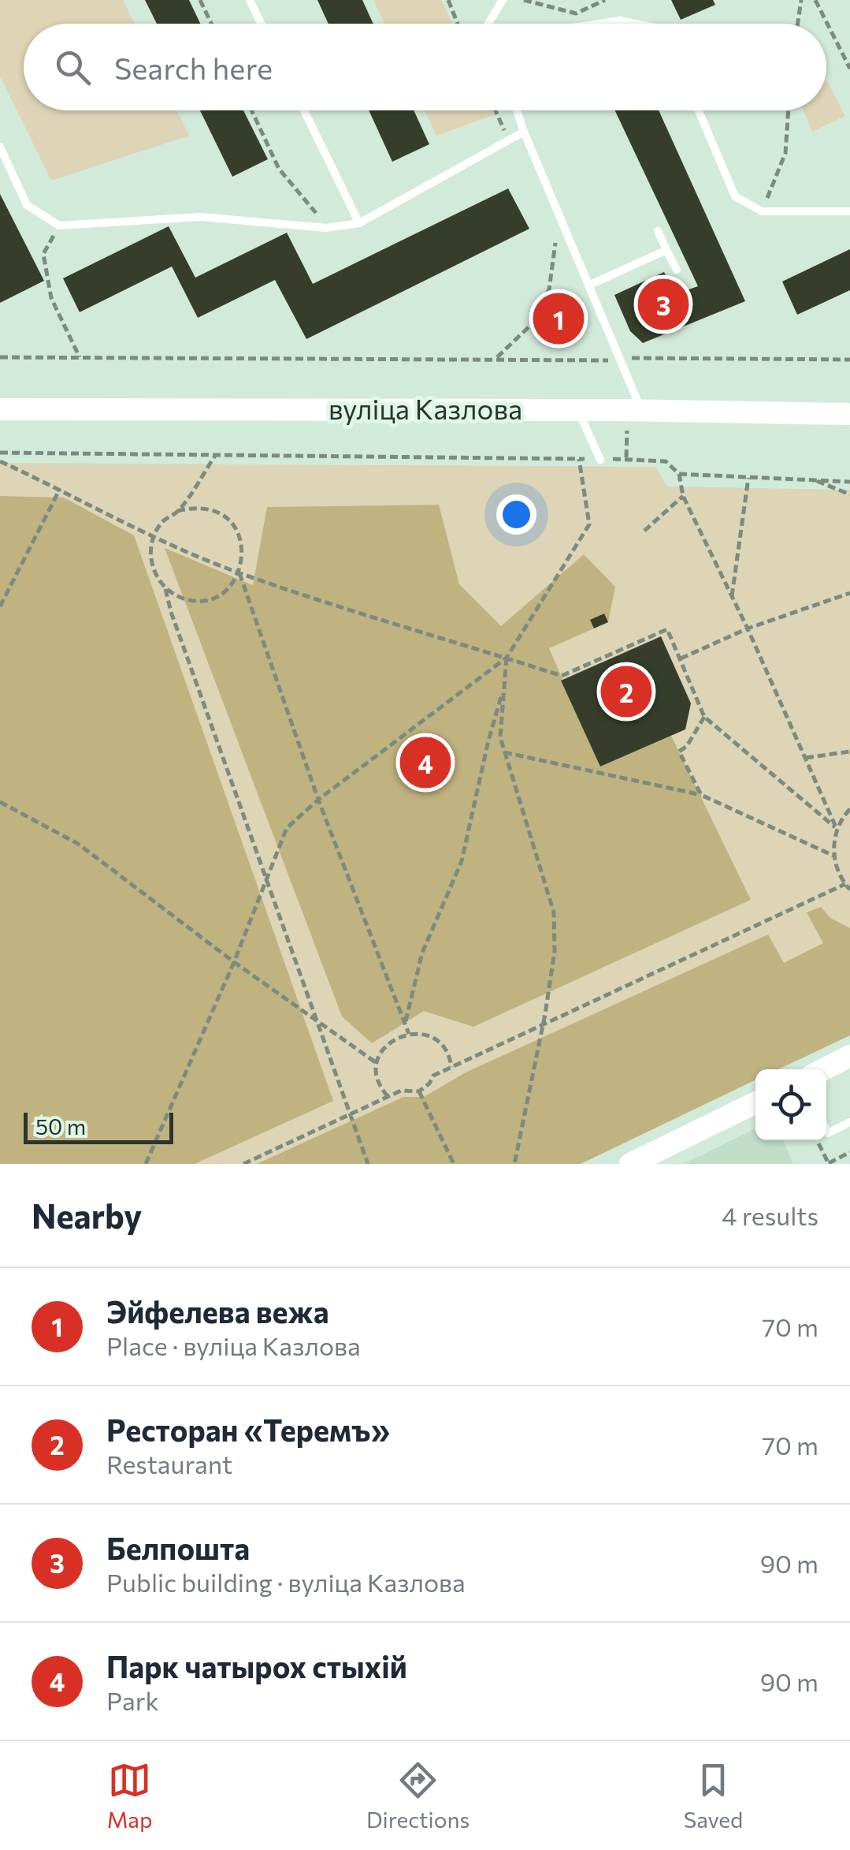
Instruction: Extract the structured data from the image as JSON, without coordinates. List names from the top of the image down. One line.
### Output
{"streets":{"main road":["вуліца Казлова"]},"scale_bar":"50 m","page":{"search":"Search here","pins":["3","1","2","4"],"scale":"50 m","heading":["Nearby","4 results"],"list":[{"mark":"1","name":"Эйфелева вежа","note":"Place · вуліца Казлова","value":"70 m"},{"mark":"2","name":"Ресторан «Теремъ»","note":"Restaurant","value":"70 m"},{"mark":"3","name":"Белпошта","note":"Public building · вуліца Казлова","value":"90 m"},{"mark":"4","name":"Парк чатырох стыхій","note":"Park","value":"90 m"}],"nav":["Map","Directions","Saved"]}}
